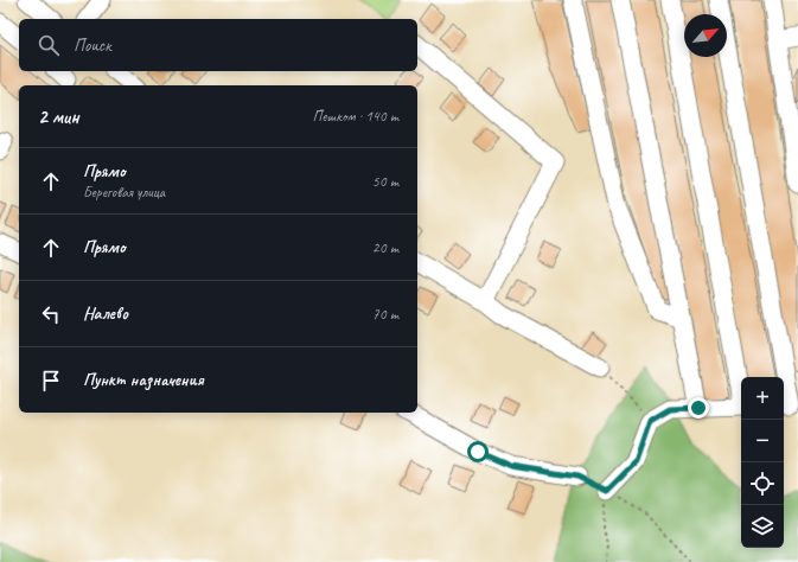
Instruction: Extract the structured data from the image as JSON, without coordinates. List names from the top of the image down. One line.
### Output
{"north":"top right","page":{"search":"Поиск","heading":["2 мин","Пешком · 140 m"],"list":[["Прямо","Береговая улица","50 m"],["Прямо","20 m"],["Налево","70 m"],"Пункт назначения"],"map_buttons":["+","−"]}}
